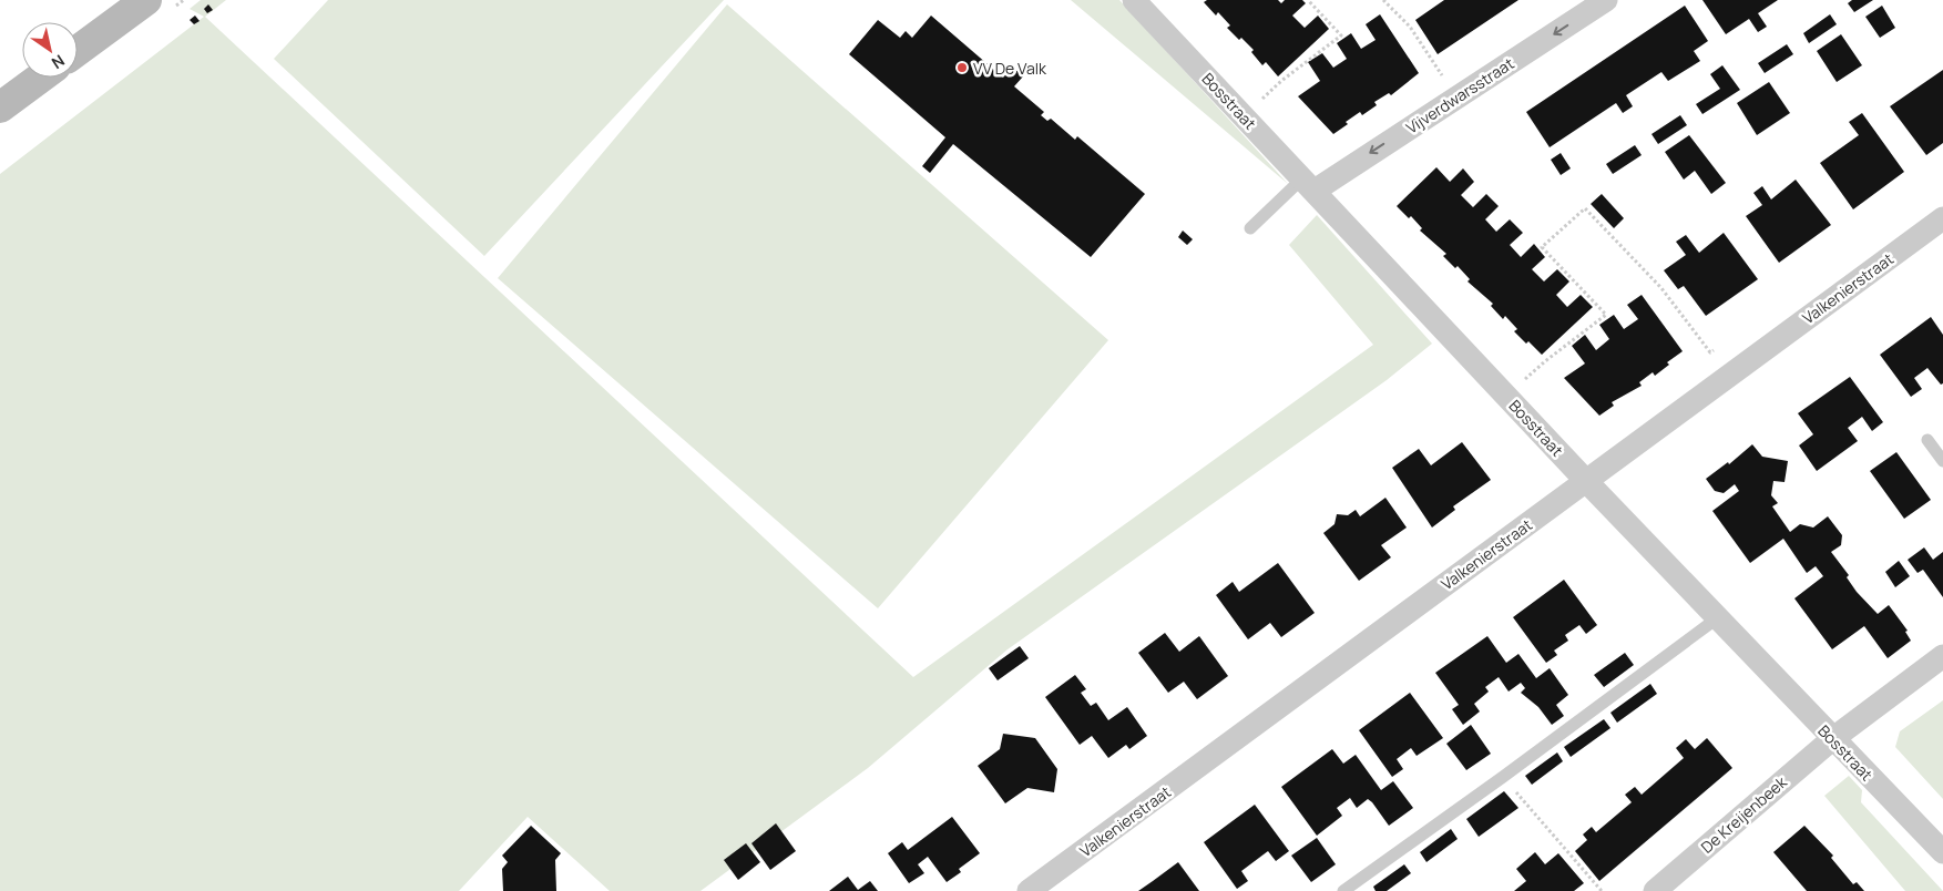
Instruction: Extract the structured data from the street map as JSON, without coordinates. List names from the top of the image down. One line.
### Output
{"streets":{"street":["Vijverdwarsstraat","Bosstraat","Valkenierstraat","De Kreijenbeek"]},"crossings":[["Vijverdwarsstraat","Bosstraat"],["Bosstraat","Valkenierstraat"],["Bosstraat","De Kreijenbeek"]],"one_way":["Vijverdwarsstraat"],"places":["VV De Valk"],"north":"bottom right"}
